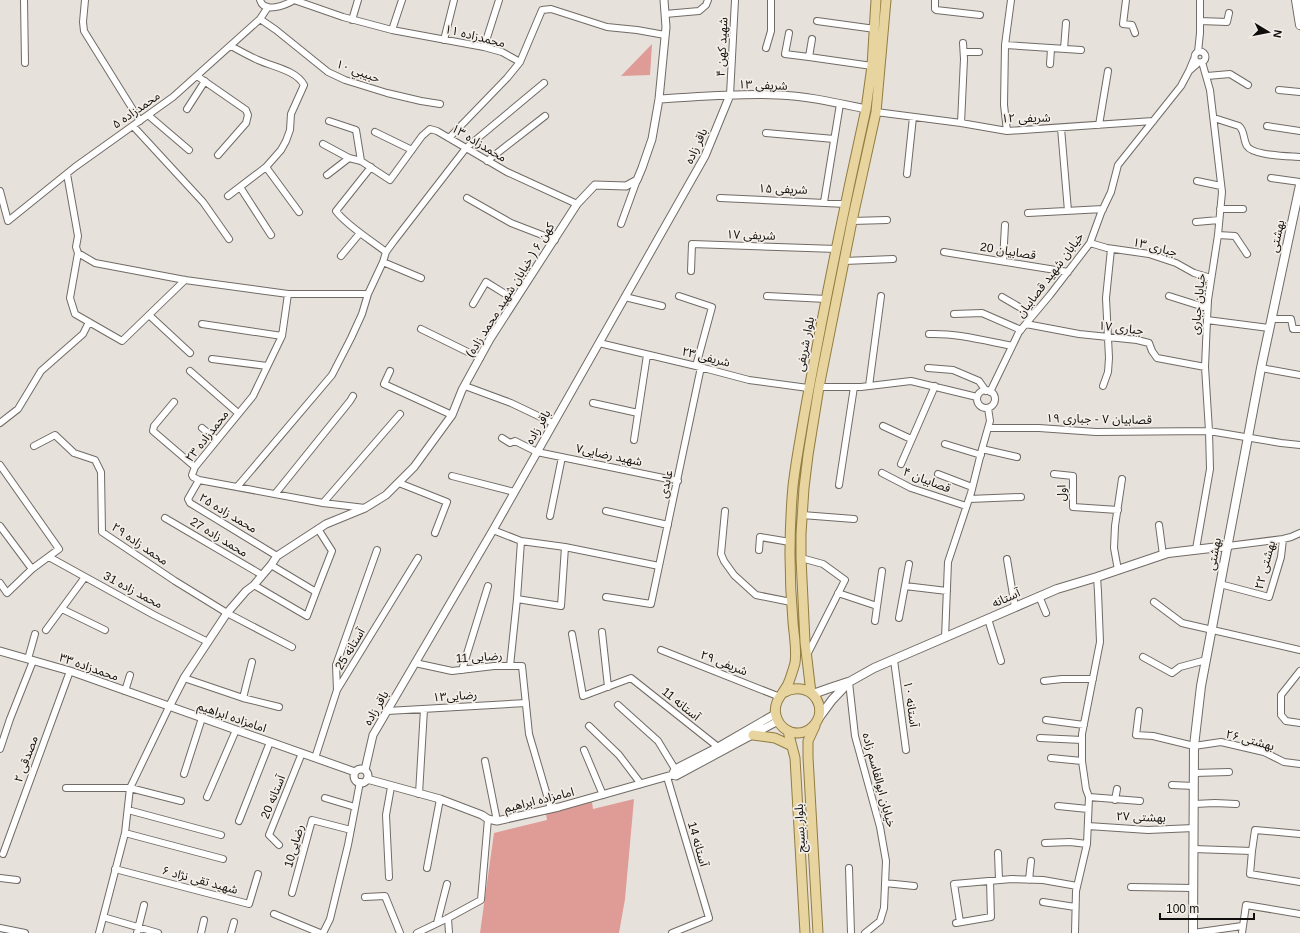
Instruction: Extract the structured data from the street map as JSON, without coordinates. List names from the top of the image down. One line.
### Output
{"streets":{"main road":["بهشتی","بلوار شریفی","آستانه","بلوار بسیج"],"street":["محمدزاده ۱۱","شهید کهن ۴","حبيبي ١٠","شریفی ۱۳","محمدزاده ۵","شریفی ۱۲","محمدزاده ۱۳","باقر زاده","شریفی ۱۵","شریفی ۱۷","جباری ۱۳","قصابیان 20","خیابان شهید قصابیان","کهن ۶ ( خیابان شهید محمد زاده)","خیابان جباری","جباری ۱۷","شریفی ۲۳","قصابيان ۷ - جباری ۱۹","محمدزاده ۲۳","شهید رضایی۷","قصابیان ۴","عابدی","اول","محمد زاده ۲۵","محمد زاده 27","محمد زاده ۲۹","بهشتی ۲۲","محمد زاده 31","آستانه 25","رضایی 11","شریفی ۲۹","محمدزاده ۳۳","رضایی۱۳","آستانه 11","آستانه ۱۰","امامزاده ابراهیم","بهشتی ۲۶","مصدقی ۲","خیابان ابوالقاسم زاده","آستانه 20","بهشتی ۲۷","آستانه 14","رضایی10","شهید تقی نژاد ۶"]},"crossings":[["شهید کهن ۴","شریفی ۱۳"],["شهید کهن ۴","باقر زاده"],["حبيبي ١٠","محمدزاده ۵"],["شریفی ۱۳","باقر زاده"],["شریفی ۱۳","بلوار شریفی"],["شریفی ۱۲","خیابان شهید قصابیان"],["شریفی ۱۲","بلوار شریفی"],["محمدزاده ۱۳","کهن ۶ ( خیابان شهید محمد زاده)"],["باقر زاده","شریفی ۲۳"],["باقر زاده","شهید رضایی۷"],["باقر زاده","رضایی 11"],["باقر زاده","رضایی۱۳"],["باقر زاده","امامزاده ابراهیم"],["شریفی ۱۵","بلوار شریفی"],["شریفی ۱۷","بلوار شریفی"],["بهشتی","قصابيان ۷ - جباری ۱۹"],["بهشتی","بهشتی ۲۲"],["بهشتی","آستانه"],["بهشتی","بهشتی ۲۶"],["بهشتی","بهشتی ۲۷"],["جباری ۱۳","خیابان شهید قصابیان"],["جباری ۱۳","خیابان جباری"],["قصابیان 20","خیابان شهید قصابیان"],["خیابان شهید قصابیان","خیابان جباری"],["خیابان شهید قصابیان","جباری ۱۷"],["کهن ۶ ( خیابان شهید محمد زاده)","محمدزاده ۲۳"],["کهن ۶ ( خیابان شهید محمد زاده)","محمد زاده ۲۵"],["کهن ۶ ( خیابان شهید محمد زاده)","محمد زاده 27"],["کهن ۶ ( خیابان شهید محمد زاده)","محمد زاده ۲۹"],["کهن ۶ ( خیابان شهید محمد زاده)","محمد زاده 31"],["کهن ۶ ( خیابان شهید محمد زاده)","محمدزاده ۳۳"],["کهن ۶ ( خیابان شهید محمد زاده)","امامزاده ابراهیم"],["خیابان جباری","جباری ۱۷"],["خیابان جباری","قصابيان ۷ - جباری ۱۹"],["خیابان جباری","آستانه"],["بلوار شریفی","شریفی ۲۳"],["بلوار شریفی","آستانه"],["بلوار شریفی","شریفی ۲۹"],["بلوار شریفی","امامزاده ابراهیم"],["بلوار شریفی","بلوار بسیج"],["شریفی ۲۳","عابدی"],["محمدزاده ۲۳","محمد زاده ۲۵"],["شهید رضایی۷","عابدی"],["آستانه","شریفی ۲۹"],["آستانه","آستانه ۱۰"],["آستانه","امامزاده ابراهیم"],["آستانه","خیابان ابوالقاسم زاده"],["آستانه","بلوار بسیج"],["آستانه 25","امامزاده ابراهیم"],["رضایی 11","رضایی۱۳"],["شریفی ۲۹","امامزاده ابراهیم"],["شریفی ۲۹","بلوار بسیج"],["محمدزاده ۳۳","امامزاده ابراهیم"],["محمدزاده ۳۳","مصدقی ۲"],["آستانه 11","امامزاده ابراهیم"],["امامزاده ابراهیم","آستانه 20"],["امامزاده ابراهیم","بلوار بسیج"],["امامزاده ابراهیم","آستانه 14"]],"scale_bar":"100 m","north":"right"}
